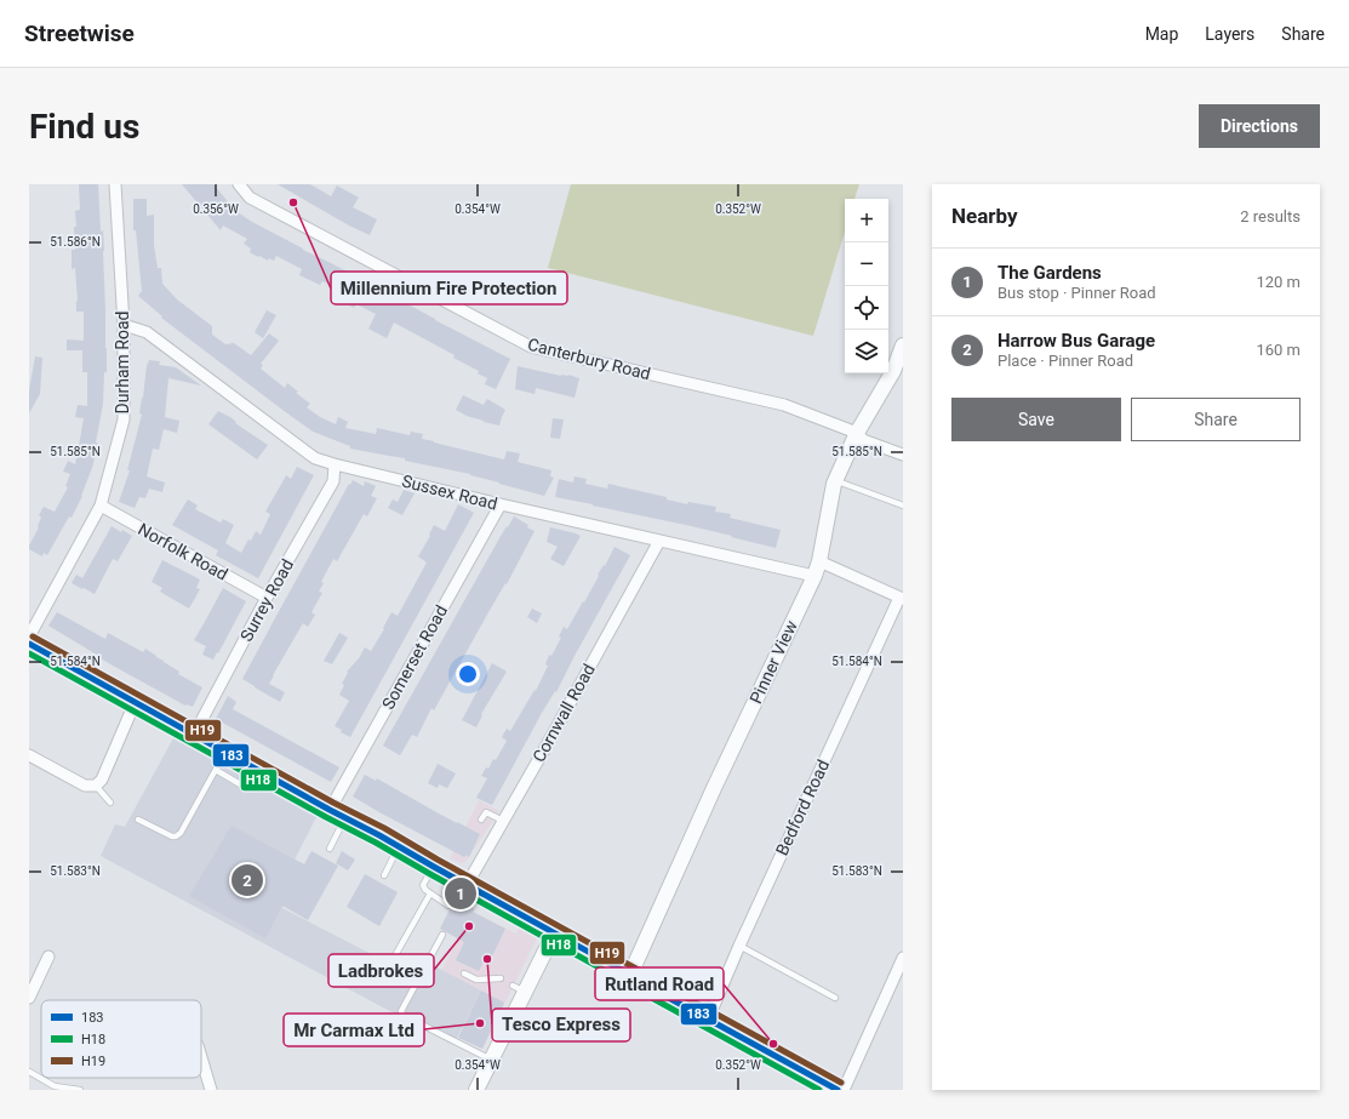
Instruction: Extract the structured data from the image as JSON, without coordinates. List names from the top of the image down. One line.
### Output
{"streets":{"street":["Canterbury Road","Durham Road","Sussex Road","Norfolk Road","Surrey Road","Somerset Road","Pinner View","Cornwall Road","Bedford Road"]},"crossings":[["Canterbury Road","Pinner View"],["Durham Road","Sussex Road"],["Durham Road","Norfolk Road"],["Sussex Road","Surrey Road"],["Sussex Road","Somerset Road"],["Sussex Road","Pinner View"],["Sussex Road","Cornwall Road"],["Norfolk Road","Surrey Road"]],"places":["Millennium Fire Protection","Ladbrokes","Tesco Express","Mr Carmax Ltd","Rutland Road"],"lines":["transit line H19","transit line 183","transit line H18"],"legend":["183","H18","H19"],"page":{"header":"Streetwise","nav":["Map","Layers","Share"],"buttons":["Directions",["Save","Share"]],"title":"Find us","heading":["Nearby","2 results"],"map_buttons":["+","−"],"list":[{"mark":"1","name":"The Gardens","note":"Bus stop · Pinner Road","value":"120 m"},{"mark":"2","name":"Harrow Bus Garage","note":"Place · Pinner Road","value":"160 m"}],"pins":["2","1"]},"coordinates":["0.356°W","0.354°W","0.352°W","51.586°N","51.585°N","51.584°N","51.583°N"]}
